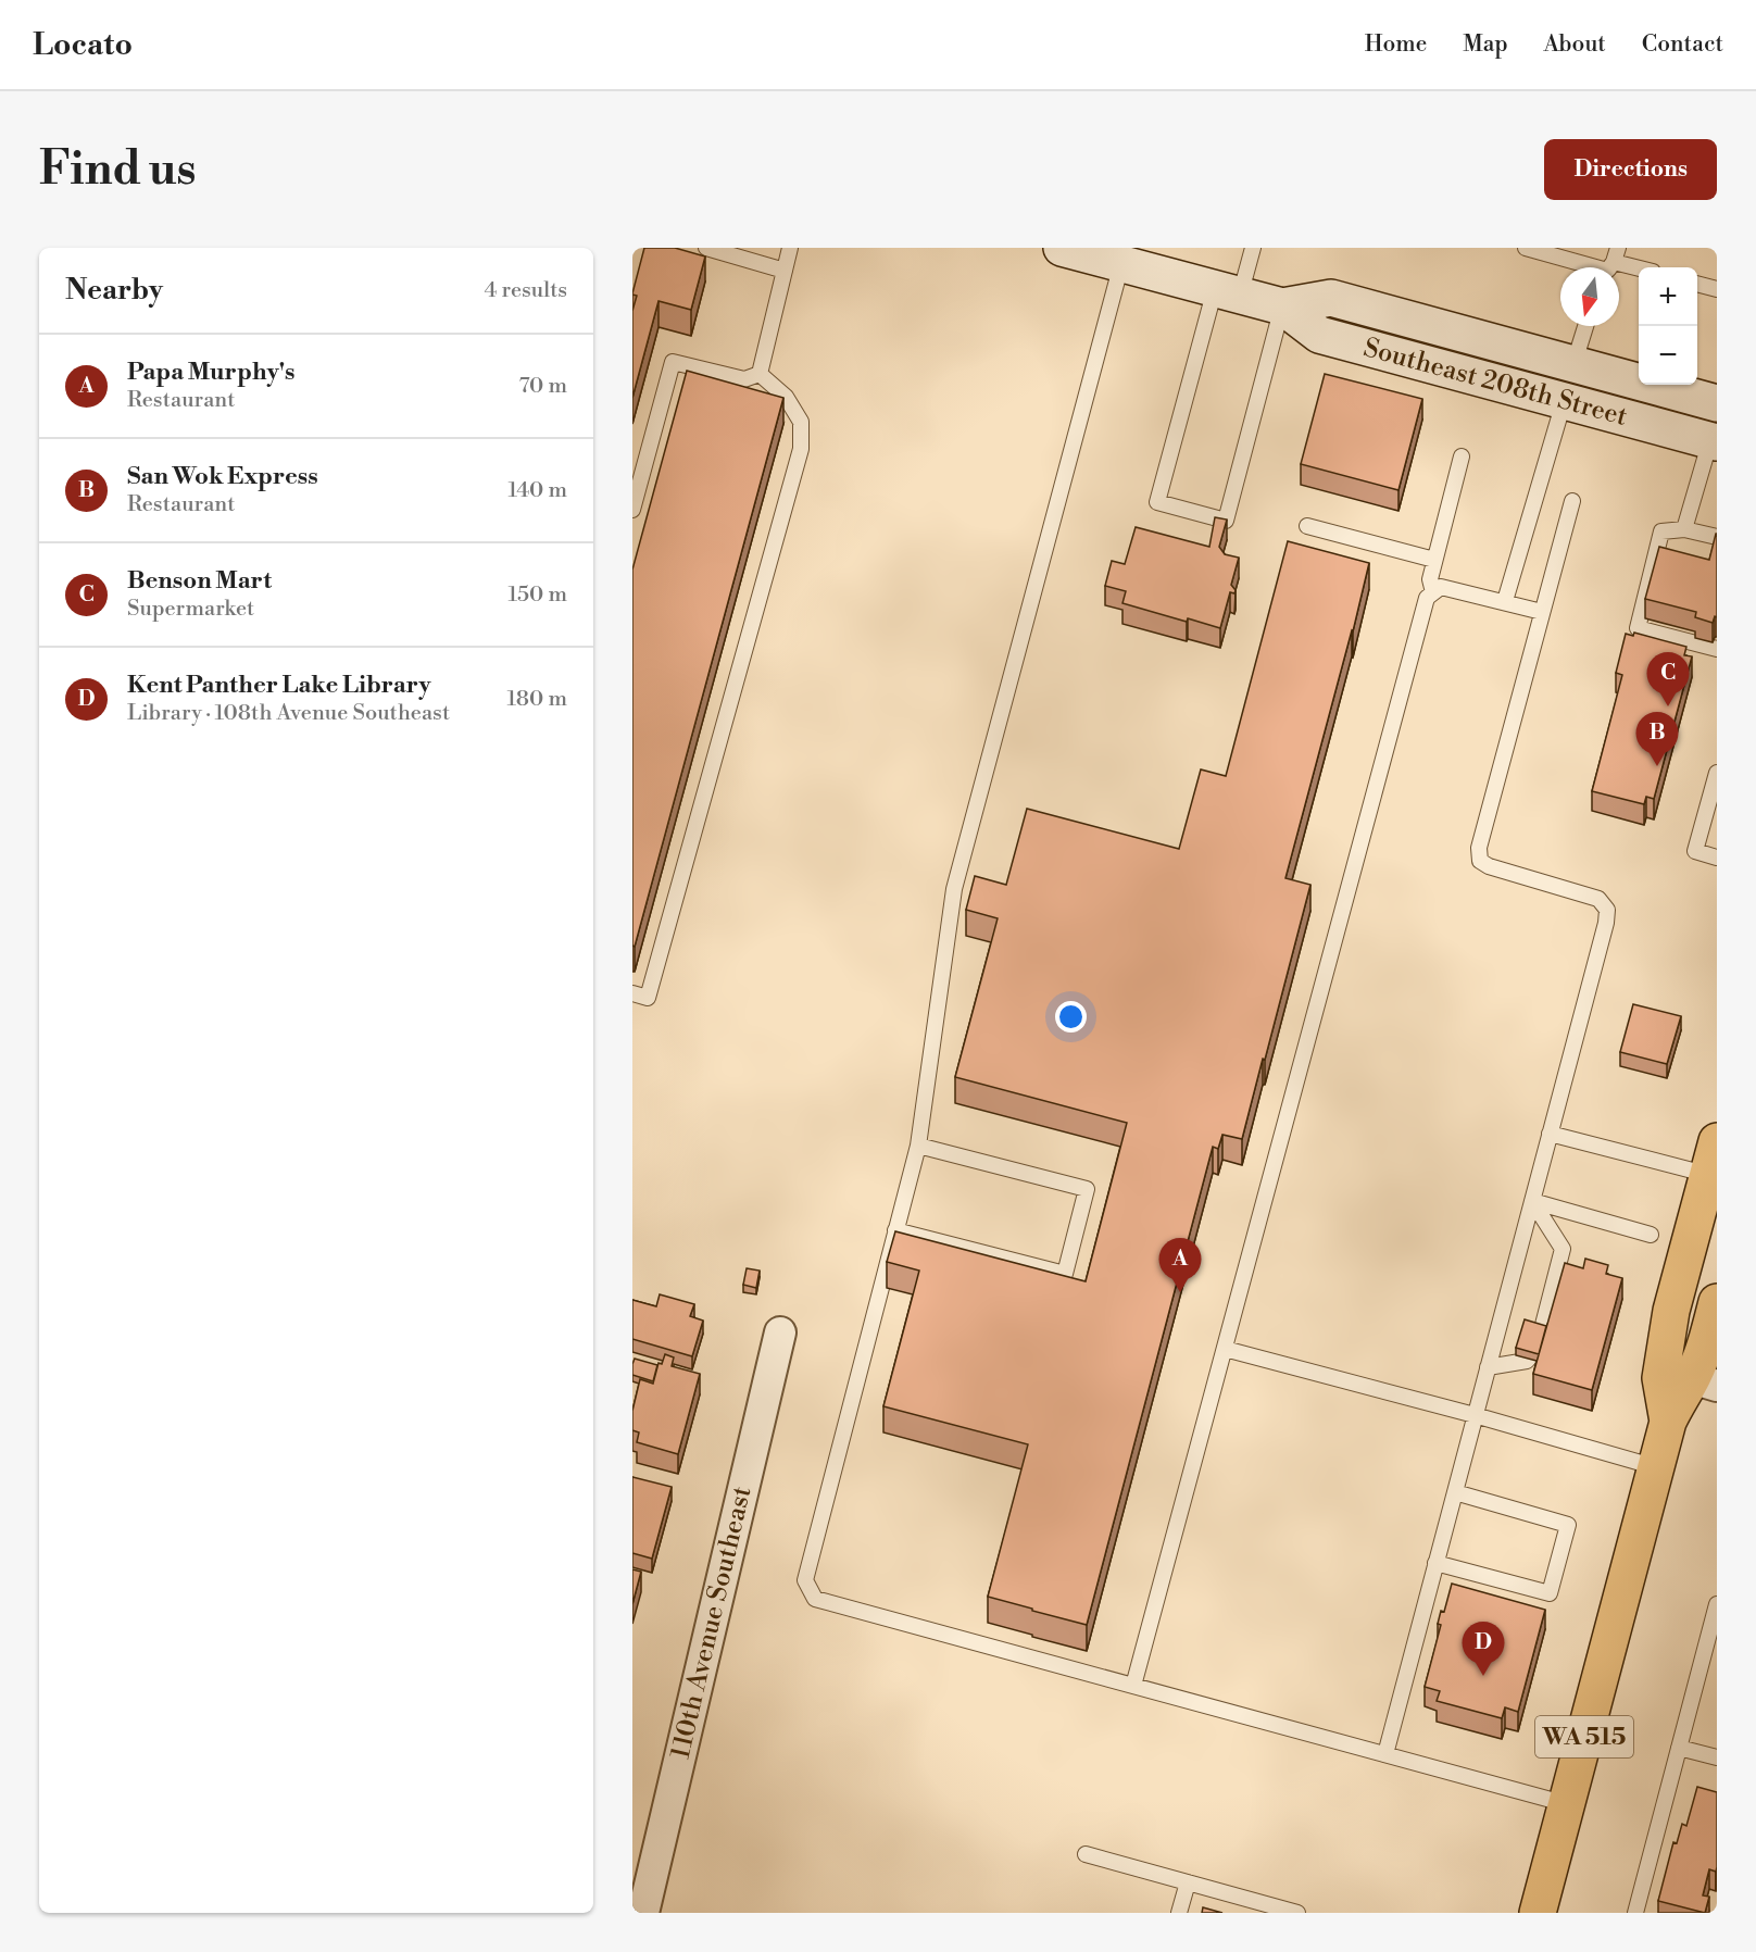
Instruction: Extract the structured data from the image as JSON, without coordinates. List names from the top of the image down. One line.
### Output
{"streets":{"main road":["Southeast 208th Street","WA 515"],"street":["110th Avenue Southeast"]},"north":"bottom","page":{"header":"Locato","nav":["Home","Map","About","Contact"],"buttons":"Directions","title":"Find us","heading":["Nearby","4 results"],"map_buttons":["+","−"],"list":[{"mark":"A","name":"Papa Murphy's","note":"Restaurant","value":"70 m"},{"mark":"B","name":"San Wok Express","note":"Restaurant","value":"140 m"},{"mark":"C","name":"Benson Mart","note":"Supermarket","value":"150 m"},{"mark":"D","name":"Kent Panther Lake Library","note":"Library · 108th Avenue Southeast","value":"180 m"}],"pins":["C","B","A","D"]}}
